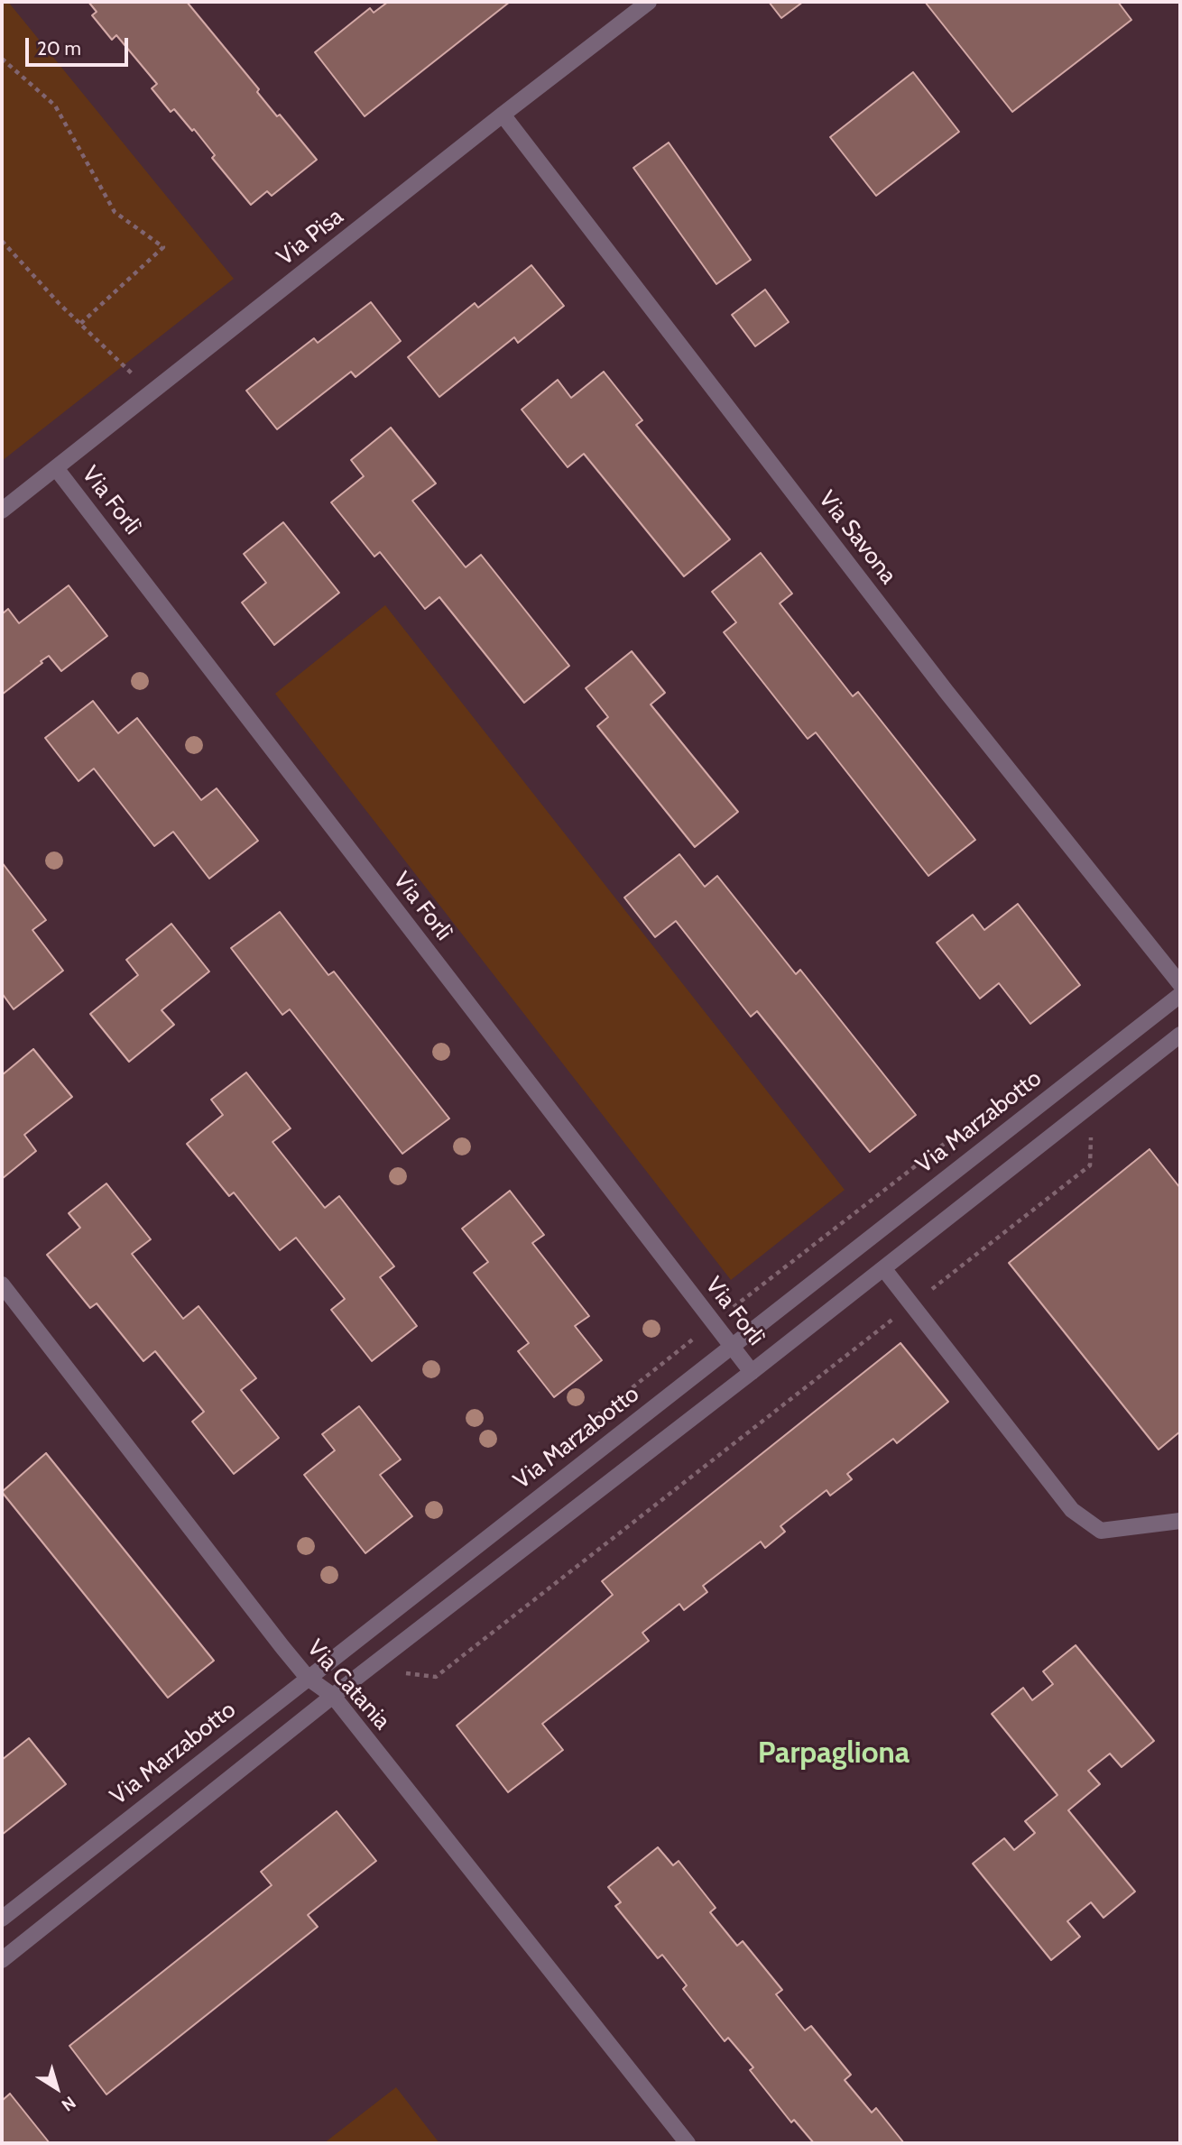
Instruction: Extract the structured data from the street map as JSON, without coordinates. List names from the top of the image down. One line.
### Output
{"streets":{"street":["Via Pisa","Via Forlì","Via Savona","Via Marzabotto","Via Catania"]},"crossings":[["Via Pisa","Via Forlì"],["Via Pisa","Via Savona"],["Via Forlì","Via Marzabotto"],["Via Marzabotto","Via Catania"]],"districts":["Parpagliona"],"scale_bar":"20 m","north":"bottom right"}
